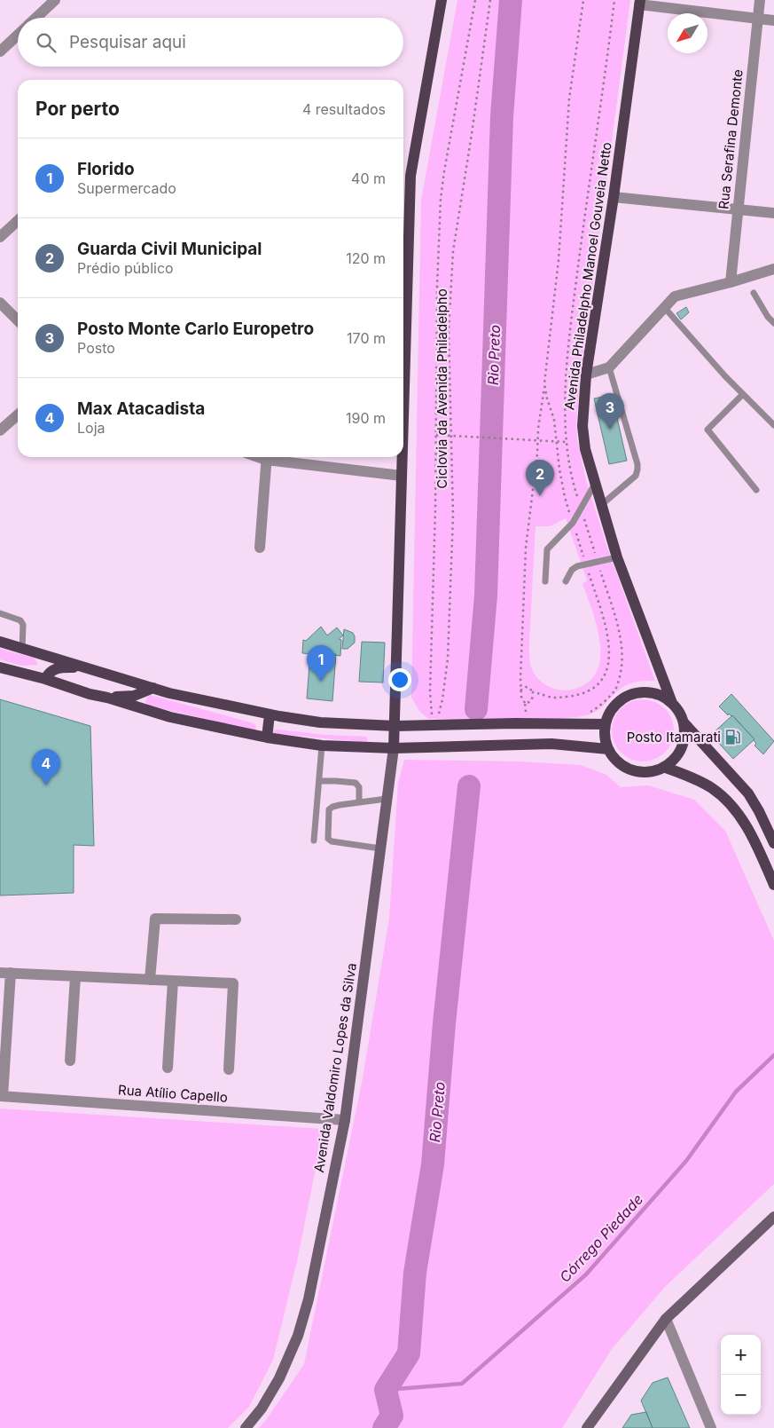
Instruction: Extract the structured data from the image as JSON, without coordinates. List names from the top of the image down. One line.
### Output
{"streets":{"main road":["Avenida Philadelpho Manoel Gouveia Netto","Avenida Valdomiro Lopes da Silva"],"street":["Rua Serafina Demonte","Rua Atílio Capello"],"path":["Ciclovia da Avenida Philadelpho"]},"crossings":[["Avenida Valdomiro Lopes da Silva","Rua Atílio Capello"]],"water":["Rio Preto","Córrego Piedade"],"places":{"fuel station":["Posto Itamarati"]},"north":"bottom left","page":{"search":"Pesquisar aqui","heading":["Por perto","4 resultados"],"list":[{"mark":"1","name":"Florido","note":"Supermercado","value":"40 m"},{"mark":"2","name":"Guarda Civil Municipal","note":"Prédio público","value":"120 m"},{"mark":"3","name":"Posto Monte Carlo Europetro","note":"Posto","value":"170 m"},{"mark":"4","name":"Max Atacadista","note":"Loja","value":"190 m"}],"pins":["3","2","1","4"],"map_buttons":["+","−"]}}
